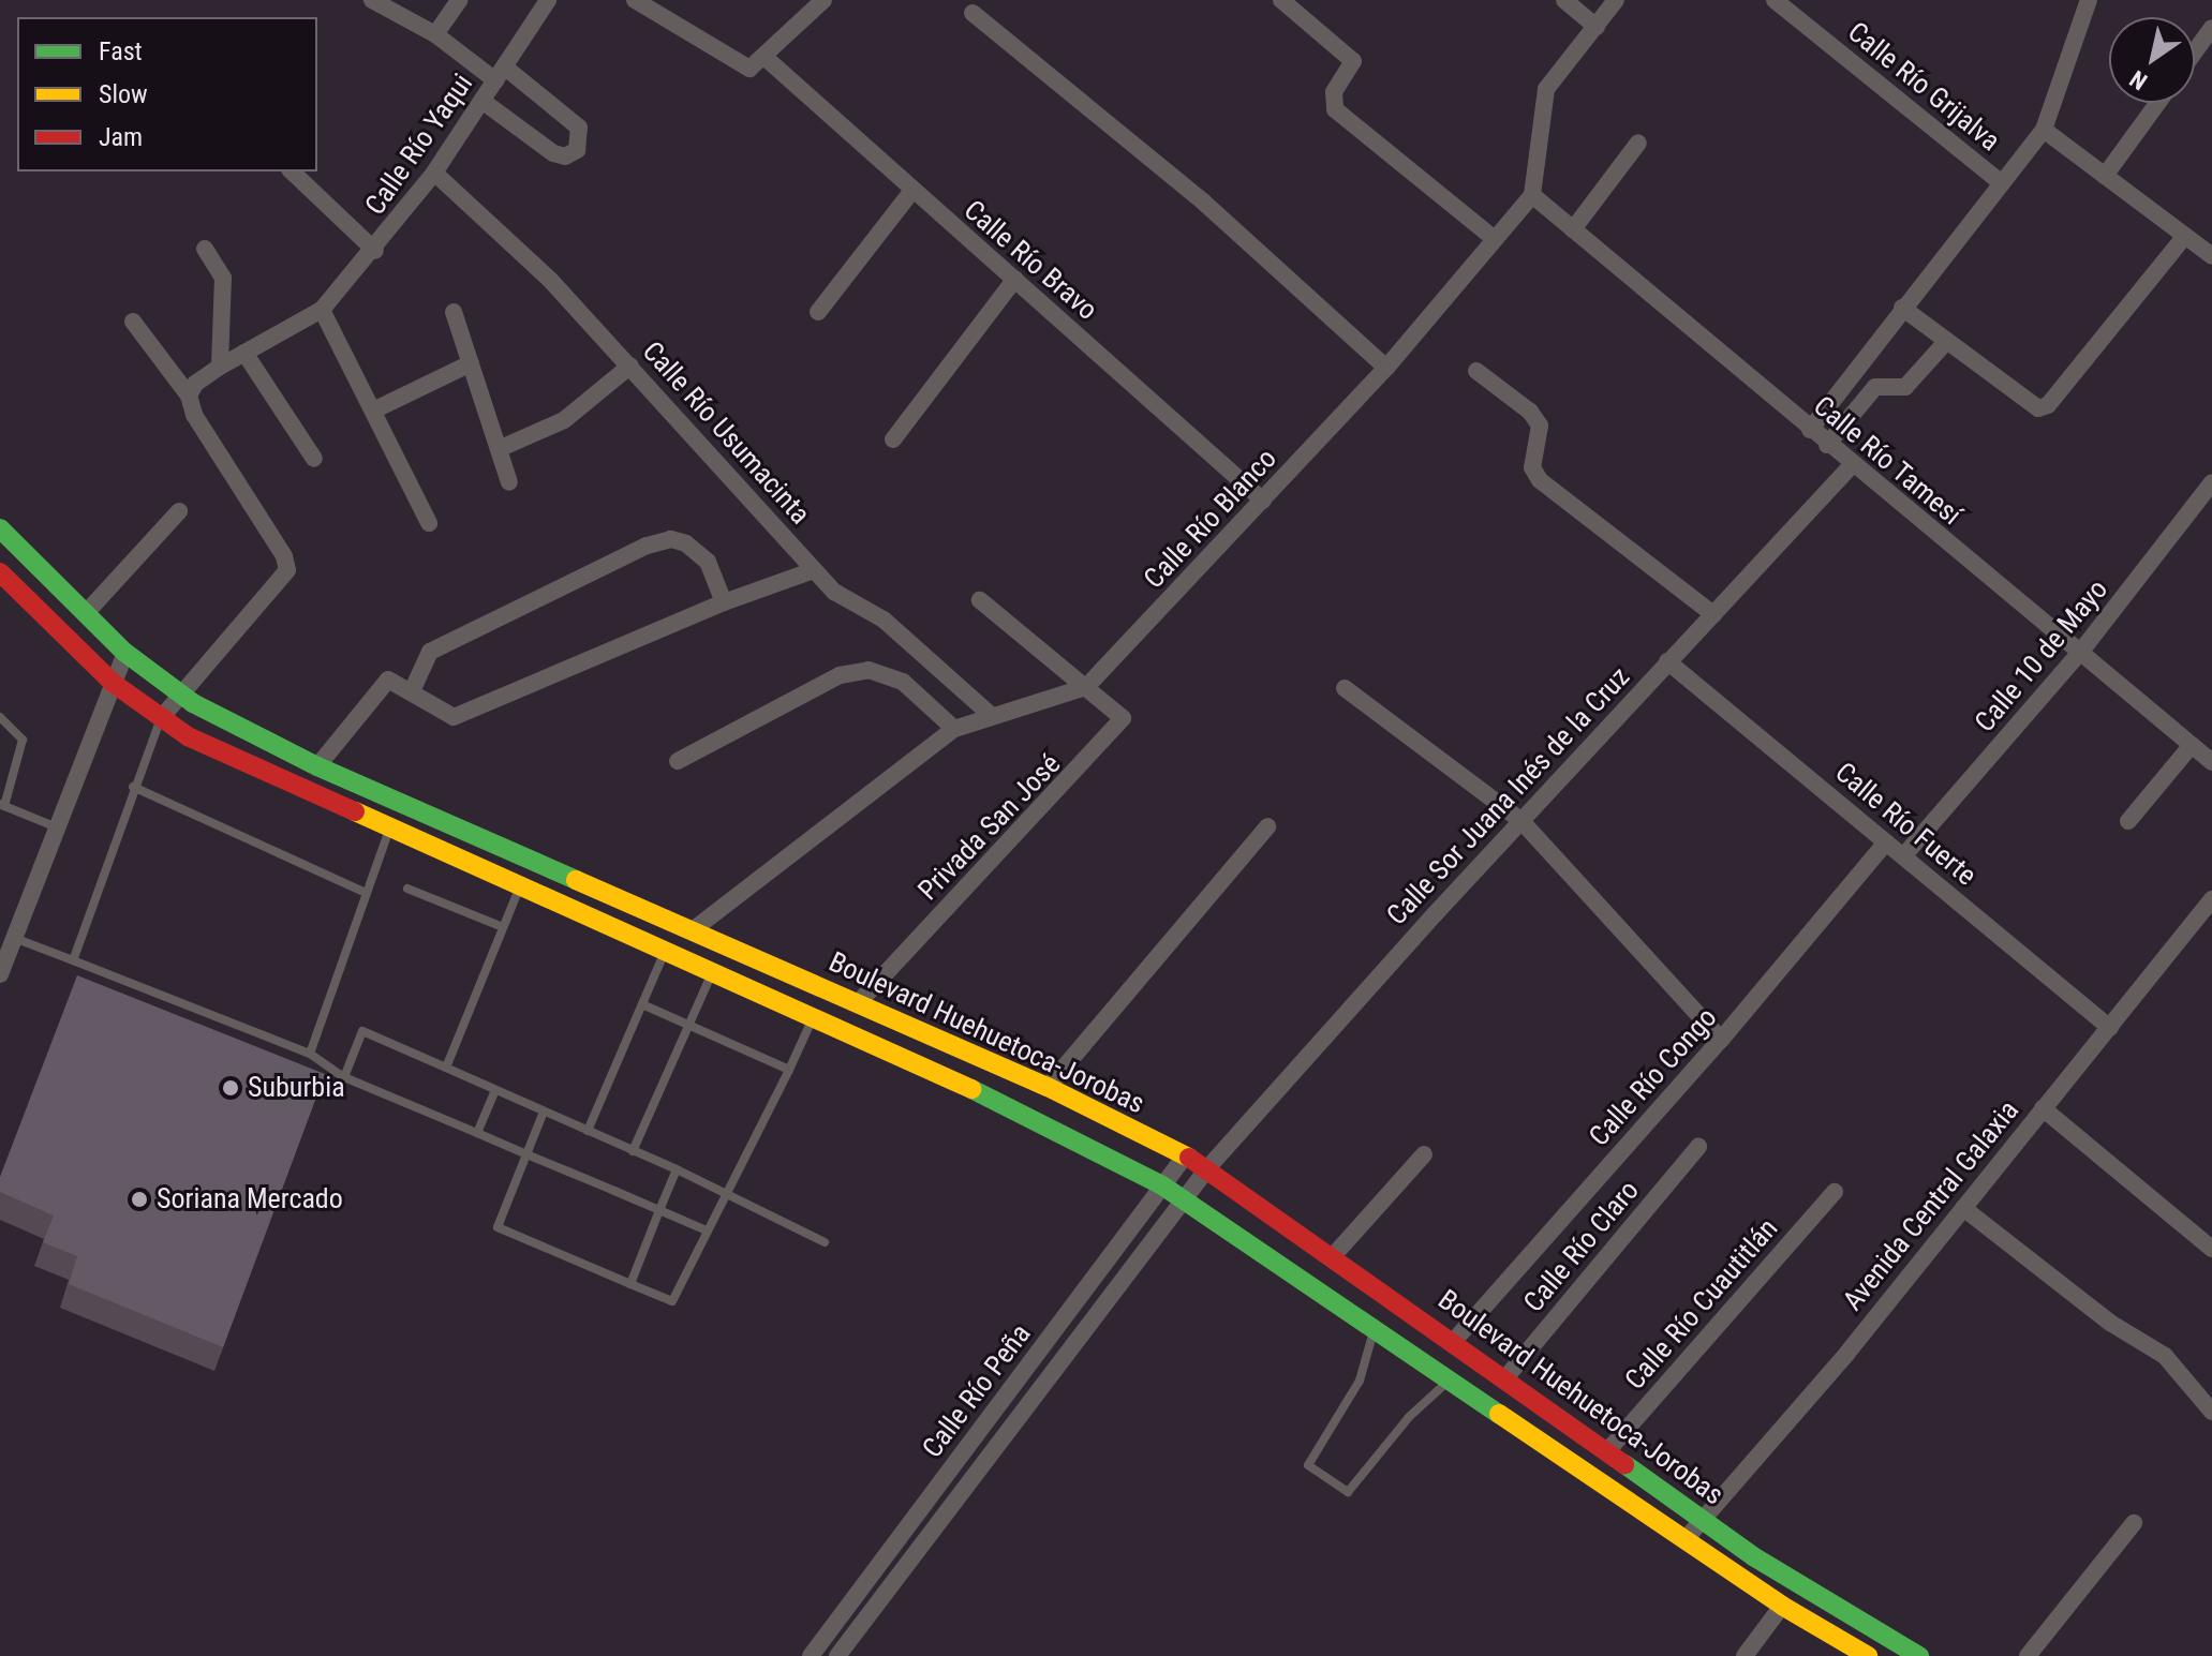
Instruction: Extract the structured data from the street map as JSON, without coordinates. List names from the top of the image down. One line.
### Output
{"streets":{"main road":["Boulevard Huehuetoca-Jorobas"],"street":["Calle Río Grijalva","Calle Río Yaqui","Calle Río Bravo","Calle Río Usumacinta","Calle Río Tamesí","Calle Río Blanco","Calle 10 de Mayo","Calle Sor Juana Inés de la Cruz","Calle Río Fuerte","Privada San José","Calle Río Congo","Avenida Central Galaxia","Calle Río Claro","Calle Río Cuautitlán","Calle Río Peña"]},"crossings":[["Calle Río Yaqui","Calle Río Usumacinta"],["Calle Río Bravo","Calle Río Blanco"],["Calle Río Usumacinta","Calle Río Blanco"],["Calle Río Tamesí","Calle Río Blanco"],["Calle Río Tamesí","Calle 10 de Mayo"],["Calle Río Tamesí","Calle Sor Juana Inés de la Cruz"],["Calle Río Blanco","Privada San José"],["Calle Río Blanco","Boulevard Huehuetoca-Jorobas"],["Calle 10 de Mayo","Calle Río Fuerte"],["Calle Sor Juana Inés de la Cruz","Calle Río Fuerte"],["Calle Sor Juana Inés de la Cruz","Boulevard Huehuetoca-Jorobas"],["Calle Sor Juana Inés de la Cruz","Calle Río Peña"],["Calle Río Fuerte","Calle Río Congo"],["Calle Río Fuerte","Avenida Central Galaxia"],["Privada San José","Boulevard Huehuetoca-Jorobas"],["Boulevard Huehuetoca-Jorobas","Calle Río Congo"],["Boulevard Huehuetoca-Jorobas","Avenida Central Galaxia"],["Boulevard Huehuetoca-Jorobas","Calle Río Claro"],["Boulevard Huehuetoca-Jorobas","Calle Río Cuautitlán"],["Boulevard Huehuetoca-Jorobas","Calle Río Peña"]],"places":["Suburbia","Soriana Mercado"],"legend":["Fast","Slow","Jam"],"north":"bottom left"}
